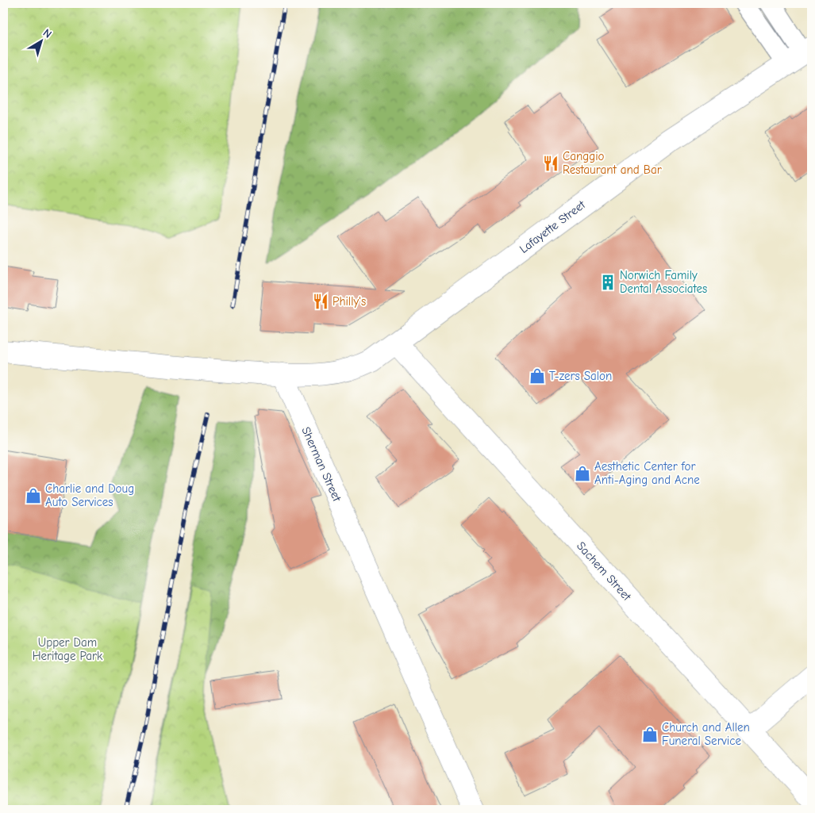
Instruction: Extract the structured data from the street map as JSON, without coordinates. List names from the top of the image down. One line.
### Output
{"streets":{"street":["Lafayette Street","Sherman Street","Sachem Street"]},"crossings":[["Lafayette Street","Sherman Street"],["Lafayette Street","Sachem Street"]],"parks":["Upper Dam Heritage Park"],"places":{"restaurant":["Canggio Restaurant and Bar","Philly's"],"building":["Norwich Family Dental Associates"],"shop":["T-zers Salon","Aesthetic Center for Anti-Aging and Acne","Charlie and Doug Auto Services","Church and Allen Funeral Service"]},"north":"top right"}
